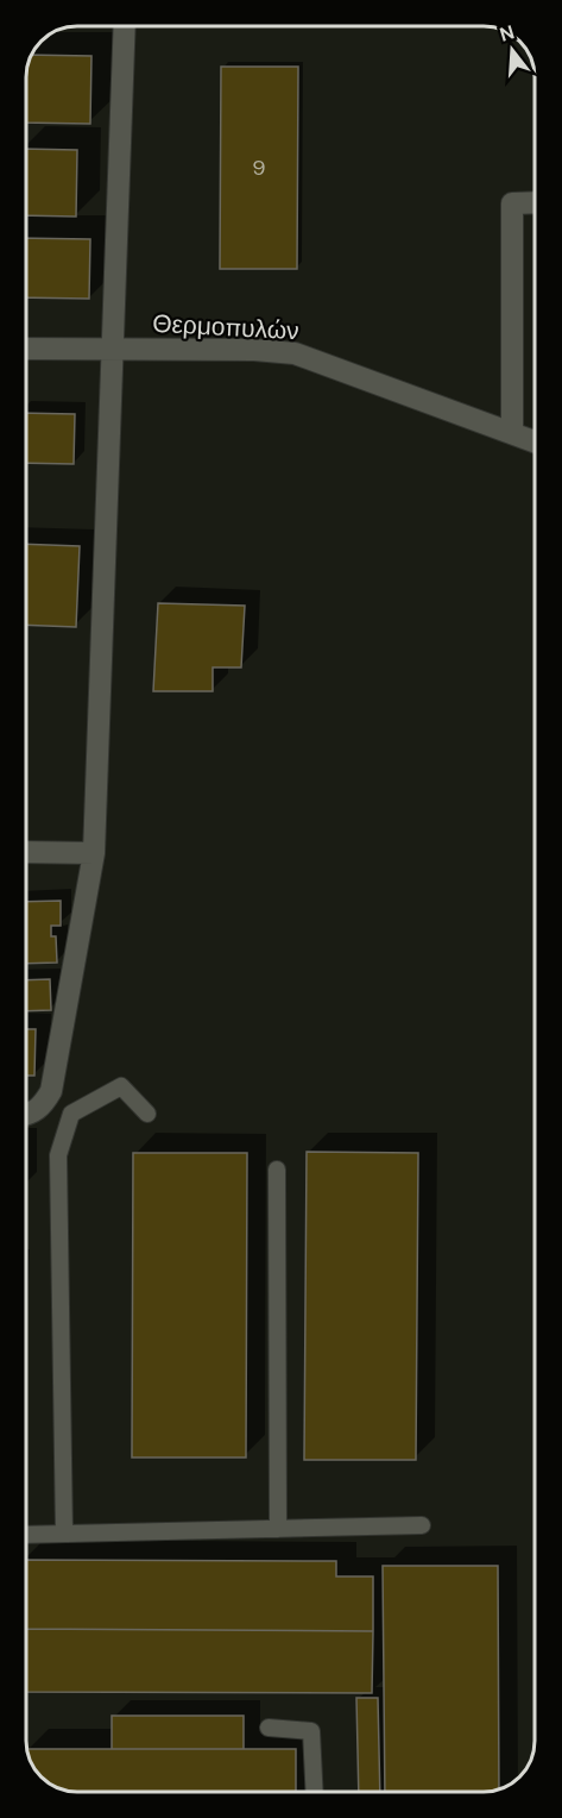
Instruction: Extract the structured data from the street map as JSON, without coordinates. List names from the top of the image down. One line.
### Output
{"streets":{"street":["Θερμοπυλών"]},"house_numbers":["9"],"north":"top"}
